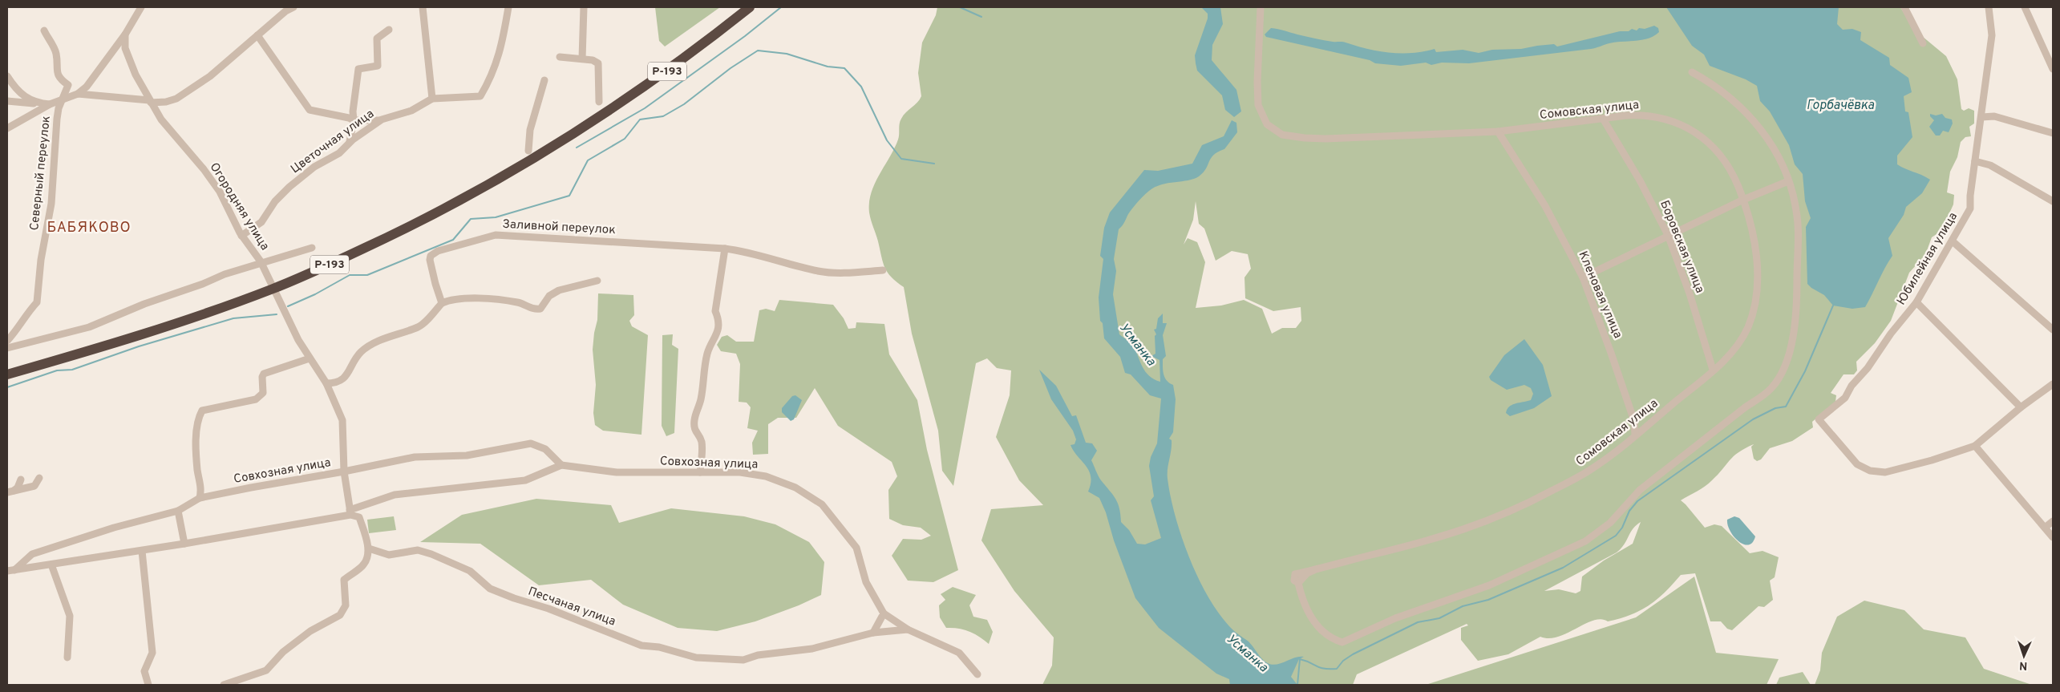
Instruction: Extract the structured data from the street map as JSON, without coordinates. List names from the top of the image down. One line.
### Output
{"streets":{"highway":["Р-193"],"street":["Сомовская улица","Цветочная улица","Северный переулок","Огородняя улица","Заливной переулок","Боровская улица","Юбилейная улица","Кленовая улица","Совхозная улица","Песчаная улица"]},"crossings":[["Р-193","Огородняя улица"],["Сомовская улица","Боровская улица"],["Сомовская улица","Кленовая улица"],["Цветочная улица","Огородняя улица"],["Огородняя улица","Совхозная улица"]],"districts":["БАБЯКОВО"],"water":["Горбачёвка","Усманка"],"north":"bottom"}
